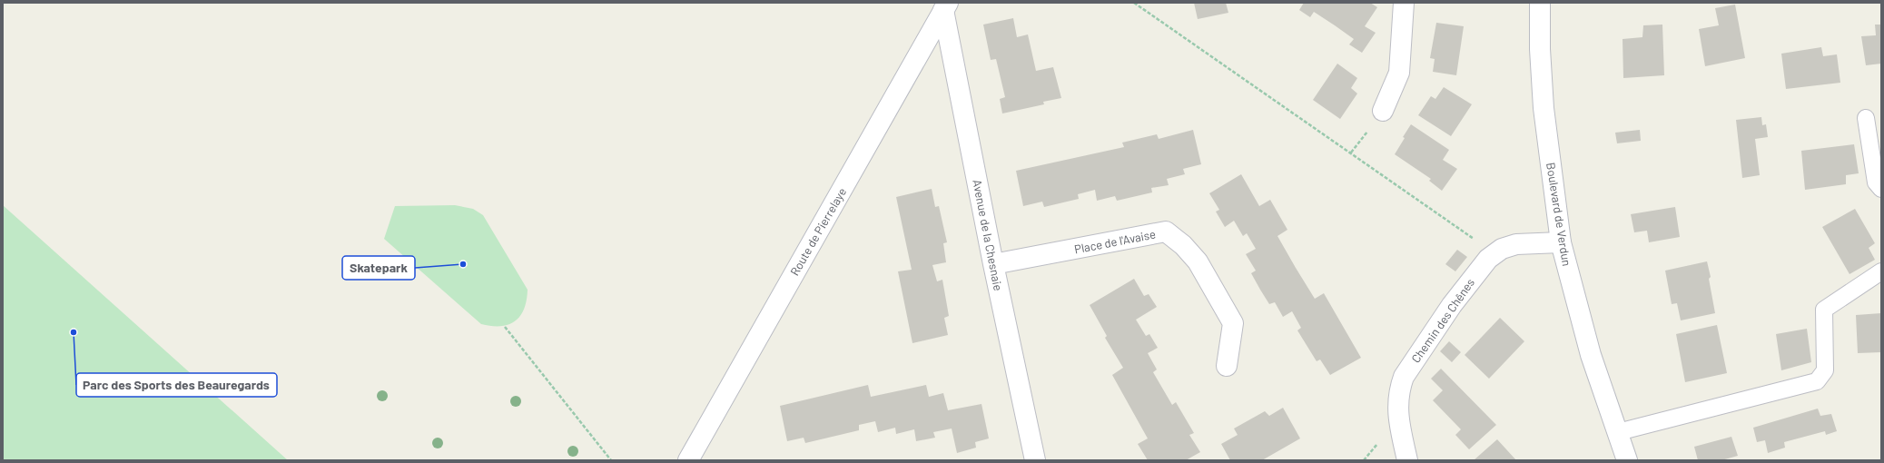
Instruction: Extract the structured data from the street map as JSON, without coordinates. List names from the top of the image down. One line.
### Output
{"streets":{"street":["Boulevard de Verdun","Route de Pierrelaye","Avenue de la Chesnaie","Place de l'Avaise","Chemin des Chênes"]},"crossings":[["Boulevard de Verdun","Chemin des Chênes"],["Route de Pierrelaye","Avenue de la Chesnaie"],["Avenue de la Chesnaie","Place de l'Avaise"]],"places":["Skatepark","Parc des Sports des Beauregards"]}
